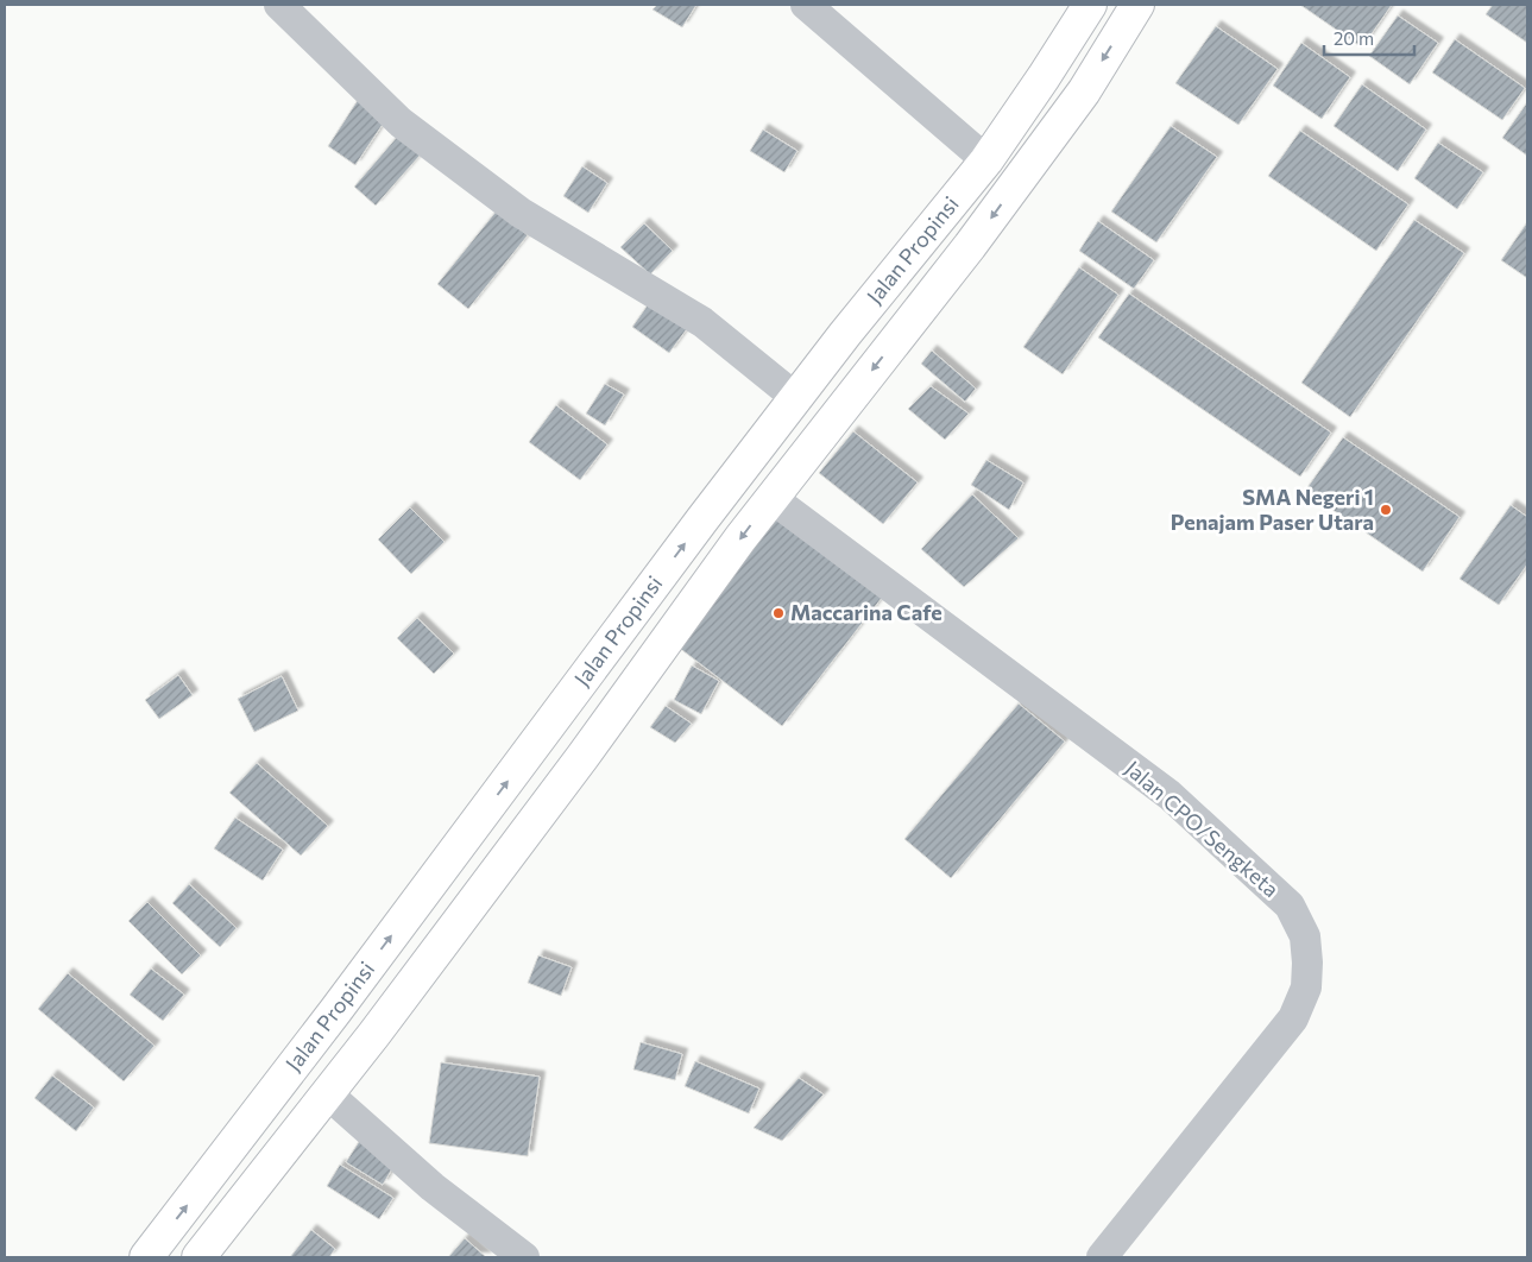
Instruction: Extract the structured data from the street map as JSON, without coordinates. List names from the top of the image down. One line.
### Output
{"streets":{"highway":["Jalan Propinsi"],"street":["Jalan CPO/Sengketa"]},"places":["SMA Negeri 1 Penajam Paser Utara","Maccarina Cafe"],"scale_bar":"20 m"}
